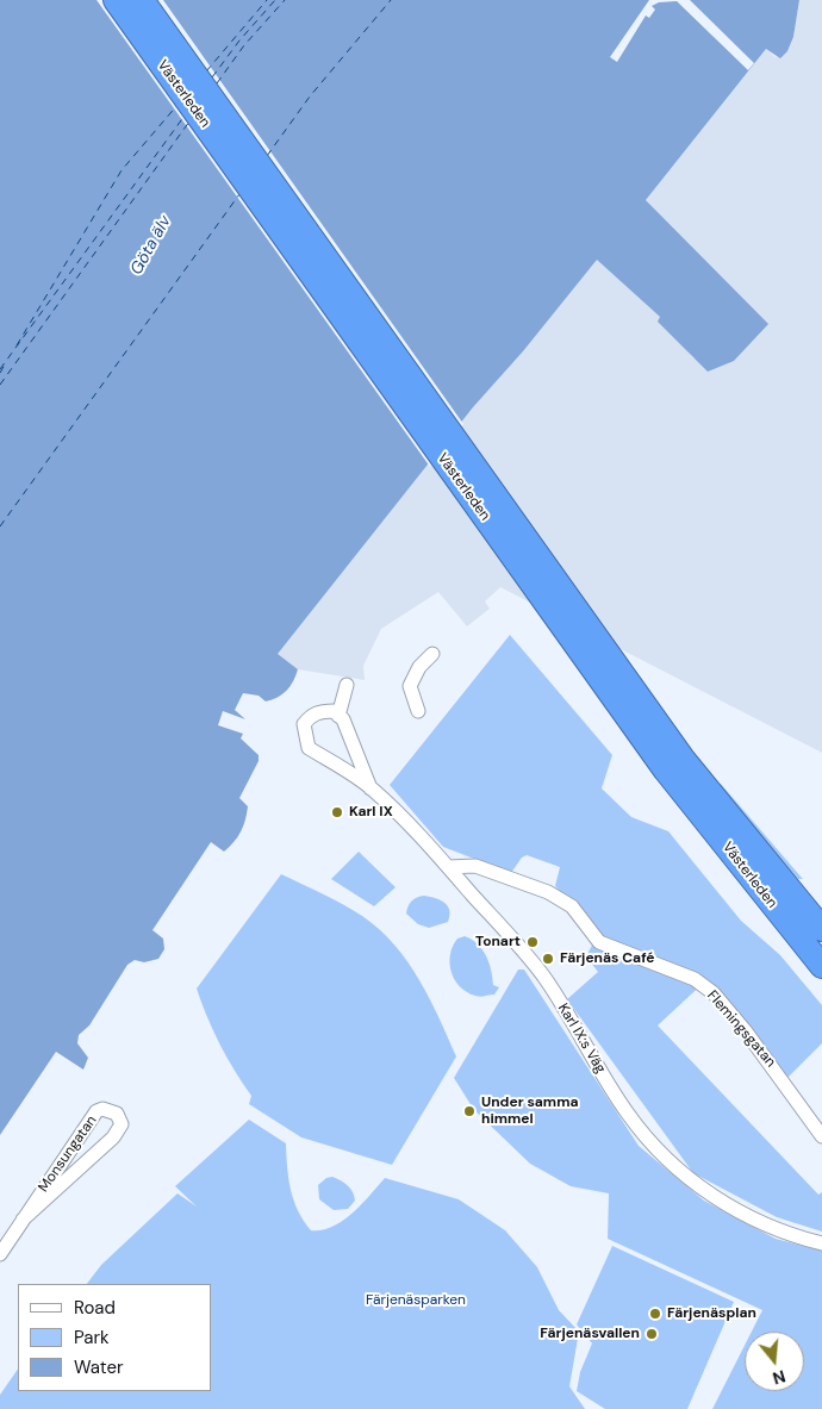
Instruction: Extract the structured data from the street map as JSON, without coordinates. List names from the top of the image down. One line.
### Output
{"streets":{"highway":["Västerleden"],"street":["Flemingsgatan","Karl IX:s Väg","Monsungatan"]},"crossings":[["Flemingsgatan","Karl IX:s Väg"]],"water":["Göta älv"],"parks":["Färjenäsparken"],"places":["Karl IX","Tonart","Färjenäs Café","Under samma himmel","Färjenäsplan","Färjenäsvallen"],"legend":["Road","Park","Water"],"north":"bottom"}
